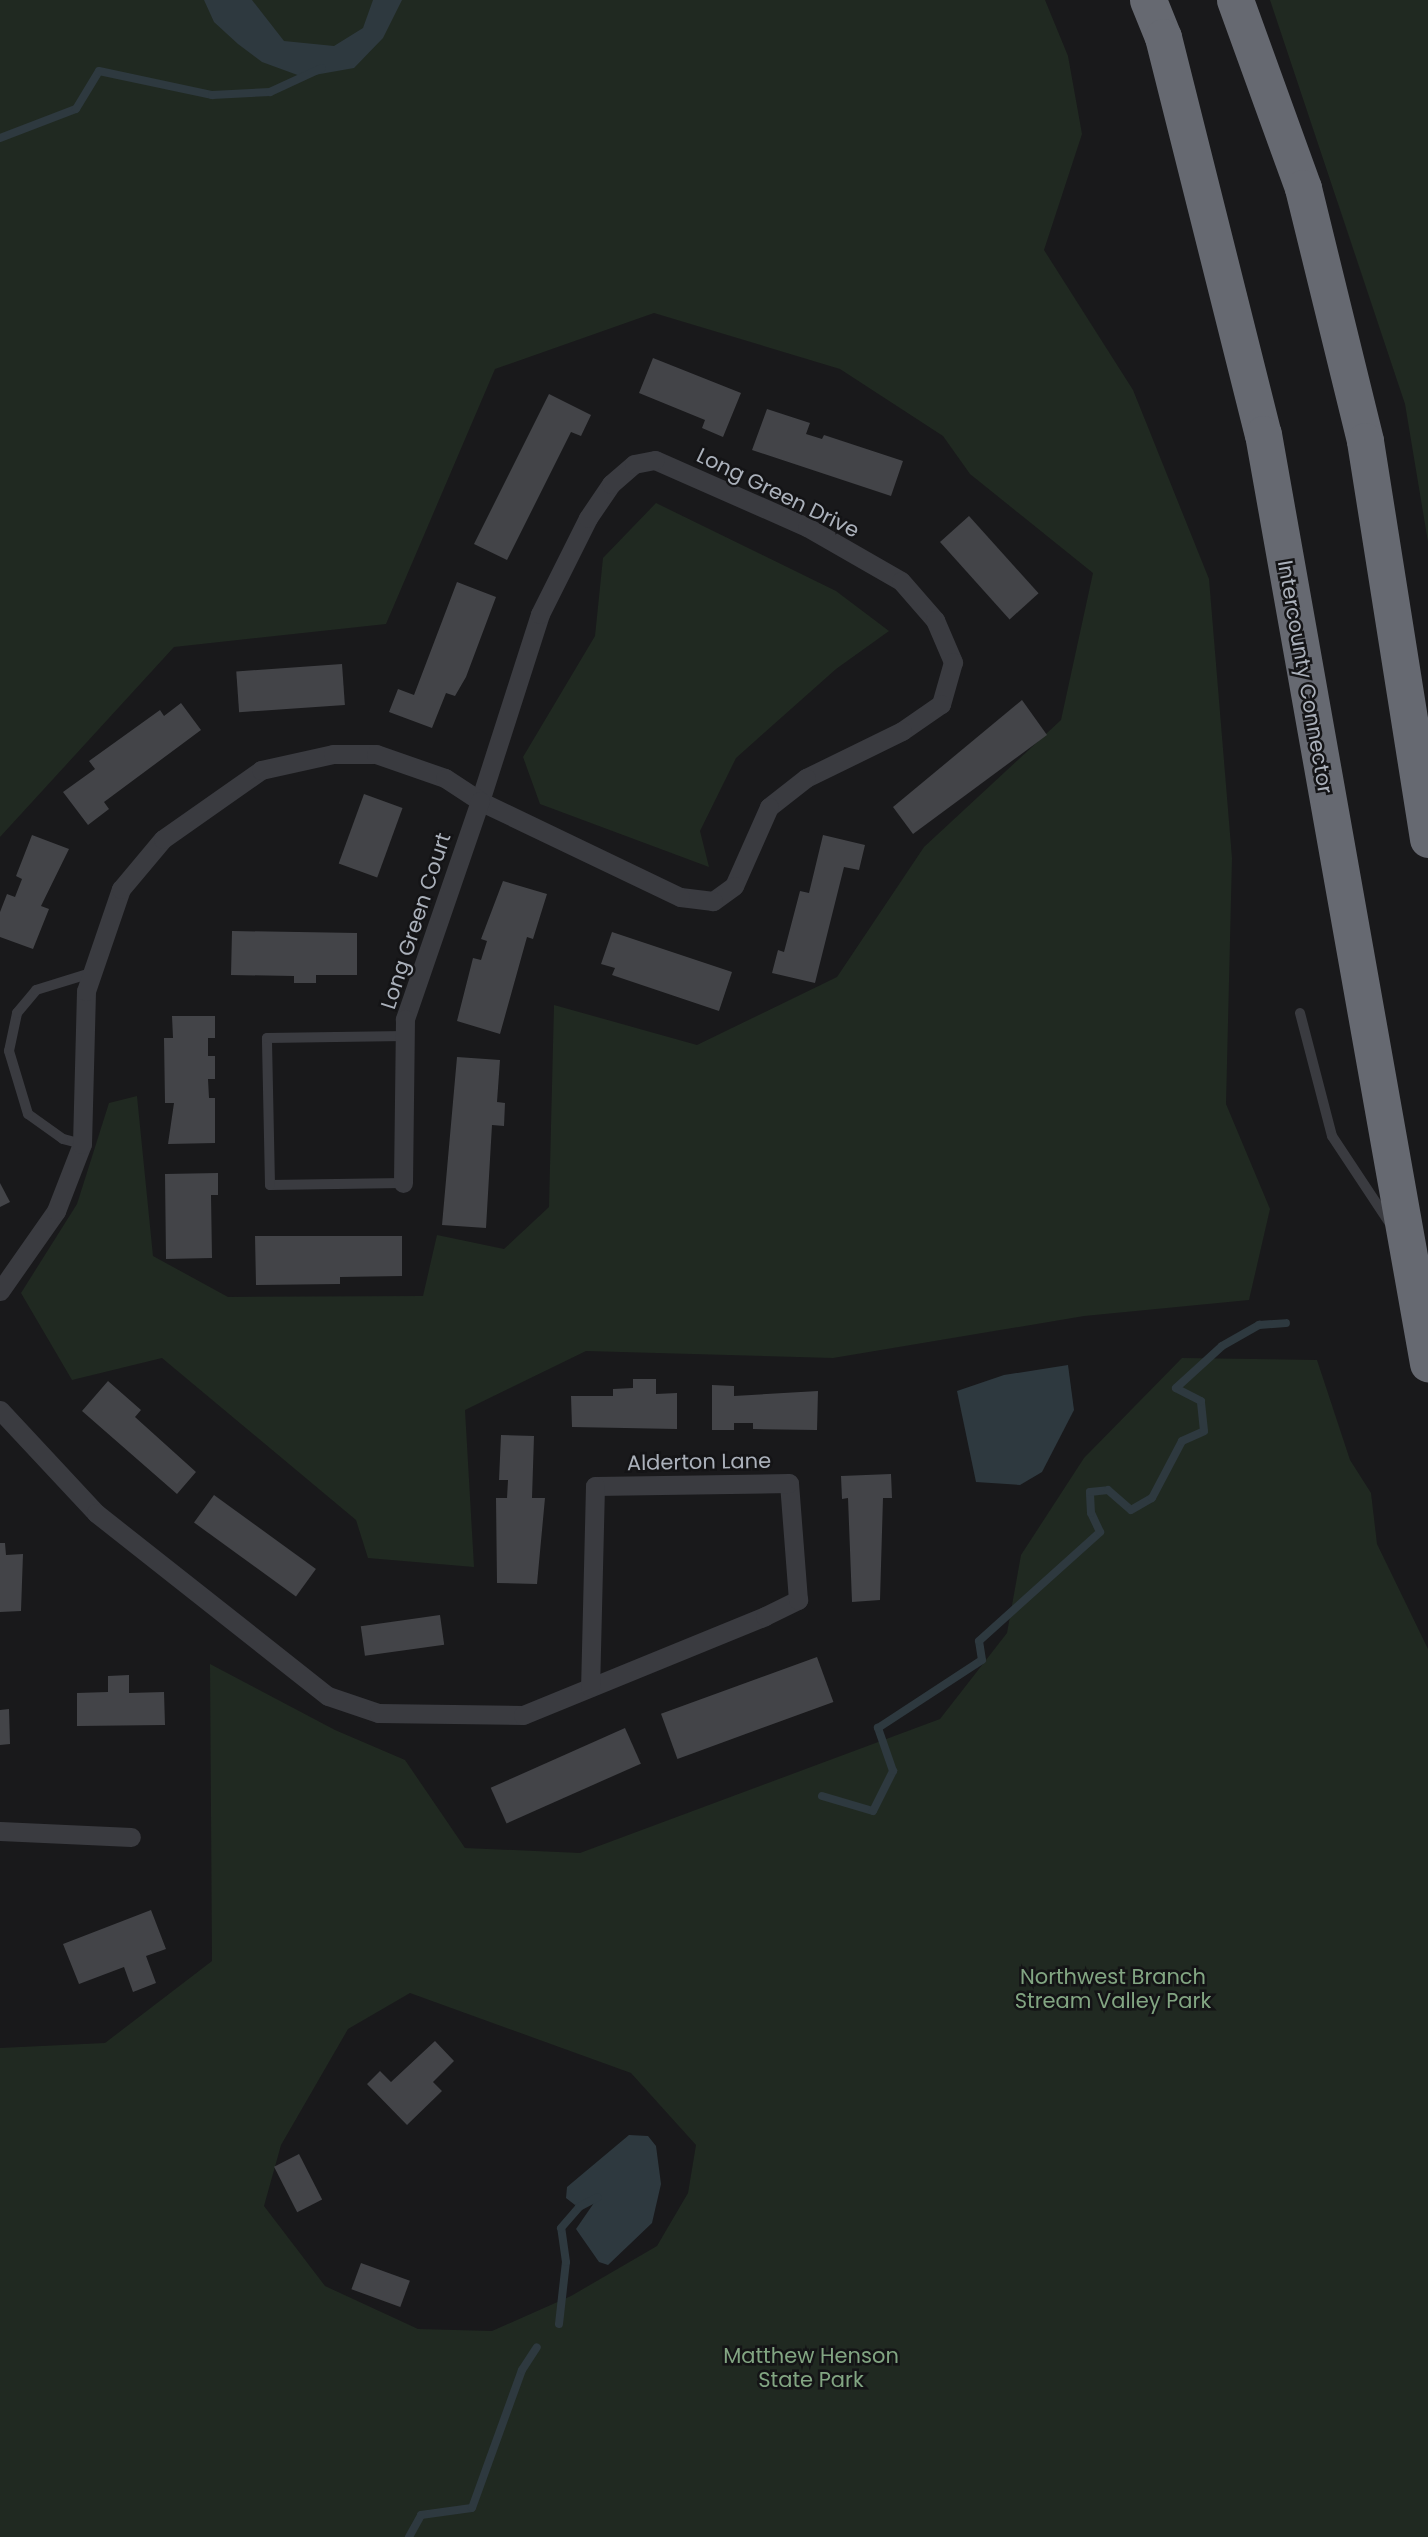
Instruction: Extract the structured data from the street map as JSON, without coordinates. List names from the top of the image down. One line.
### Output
{"streets":{"highway":["Intercounty Connector"],"street":["Long Green Drive","Long Green Court","Alderton Lane"]},"crossings":[["Long Green Drive","Long Green Court"]],"parks":["Northwest Branch Stream Valley Park","Matthew Henson State Park"]}
